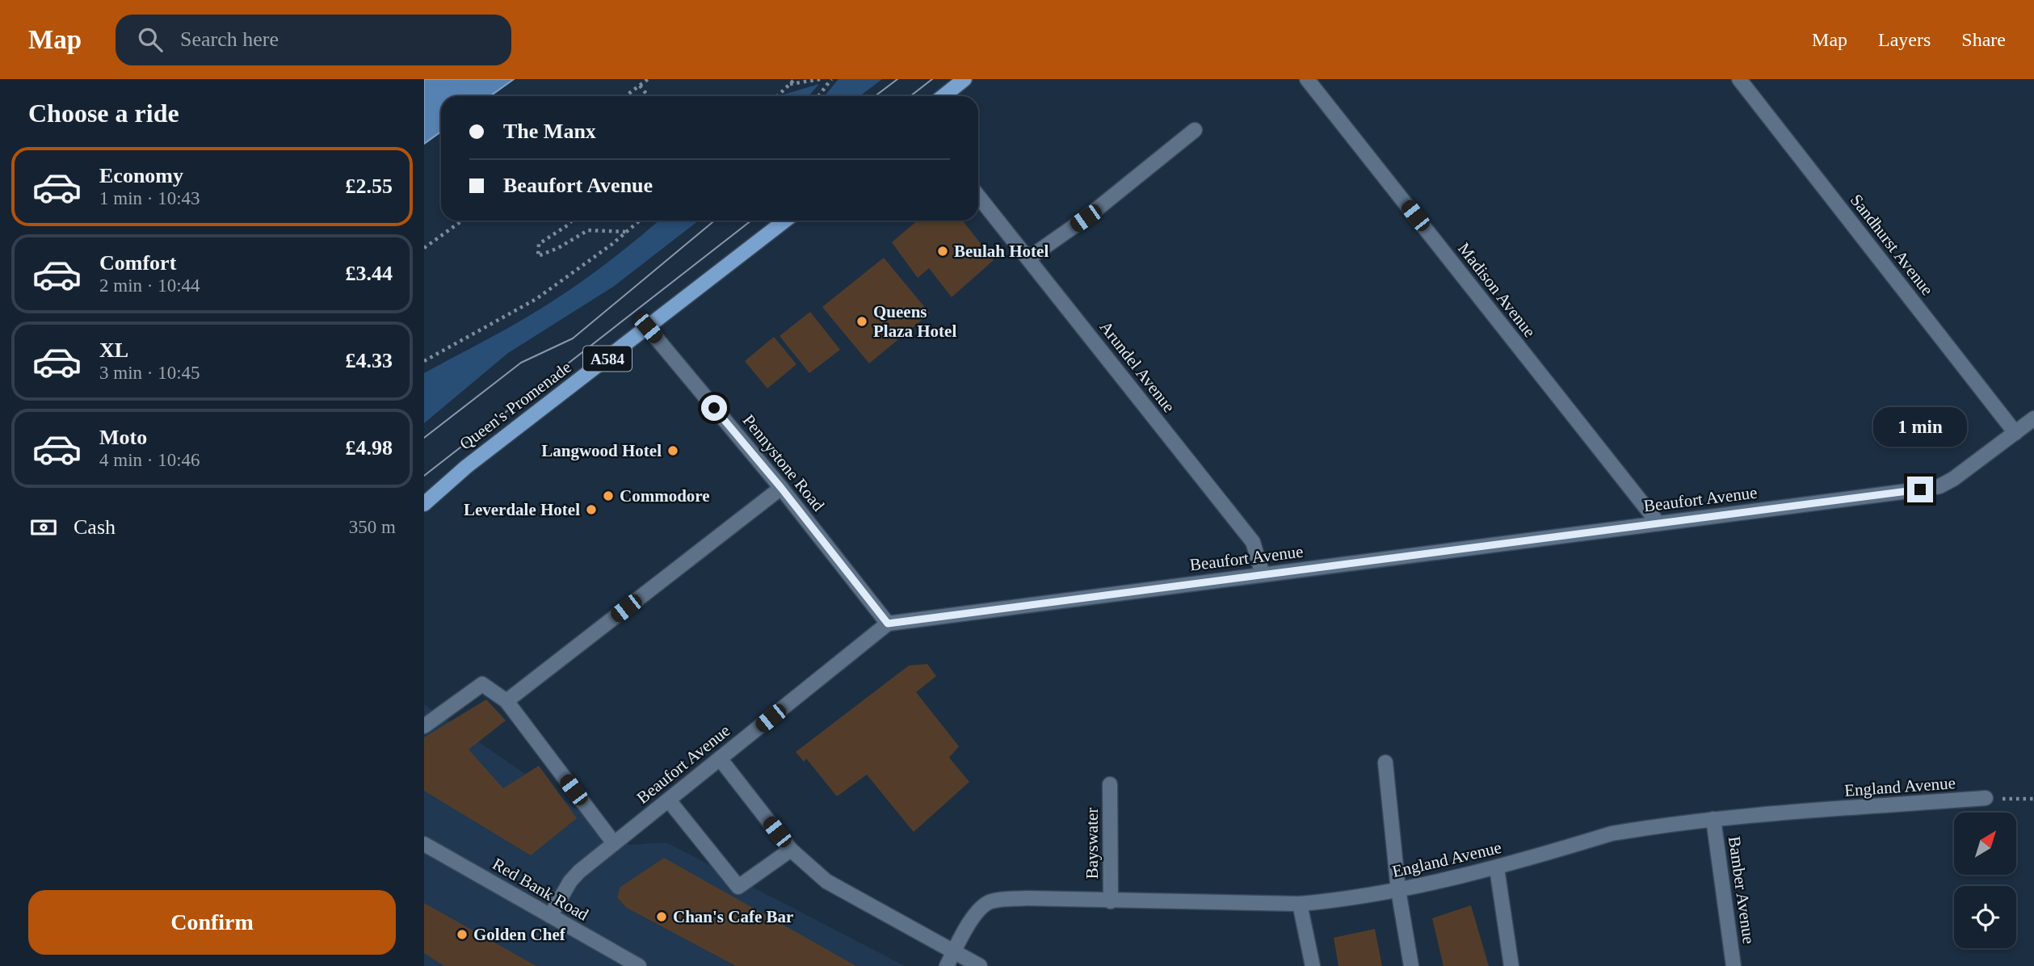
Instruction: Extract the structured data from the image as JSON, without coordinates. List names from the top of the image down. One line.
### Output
{"streets":{"main road":["A584","Queen's Promenade"],"street":["Sandhurst Avenue","Madison Avenue","Arundel Avenue","Pennystone Road","Beaufort Avenue","England Avenue","Bayswater","Red Bank Road","Bamber Avenue"]},"crossings":[["Sandhurst Avenue","Beaufort Avenue"],["Madison Avenue","Beaufort Avenue"],["Arundel Avenue","Beaufort Avenue"],["Queen's Promenade","Pennystone Road"],["Pennystone Road","Beaufort Avenue"],["Beaufort Avenue","Red Bank Road"],["England Avenue","Bayswater"],["England Avenue","Bamber Avenue"]],"places":["Beulah Hotel","Queens Plaza Hotel","Langwood Hotel","Commodore","Leverdale Hotel","Chan's Cafe Bar","Golden Chef"],"north":"top right","page":{"header":"Map","search":"Search here","nav":["Map","Layers","Share"],"heading":"Choose a ride","banner":["The Manx","Beaufort Avenue"],"list":[{"name":"Economy","note":"1 min · 10:43","value":"£2.55"},{"name":"Comfort","note":"2 min · 10:44","value":"£3.44"},{"name":"XL","note":"3 min · 10:45","value":"£4.33"},{"name":"Moto","note":"4 min · 10:46","value":"£4.98"}],"bubble":"1 min","pay":["Cash","350 m"],"buttons":"Confirm"}}
